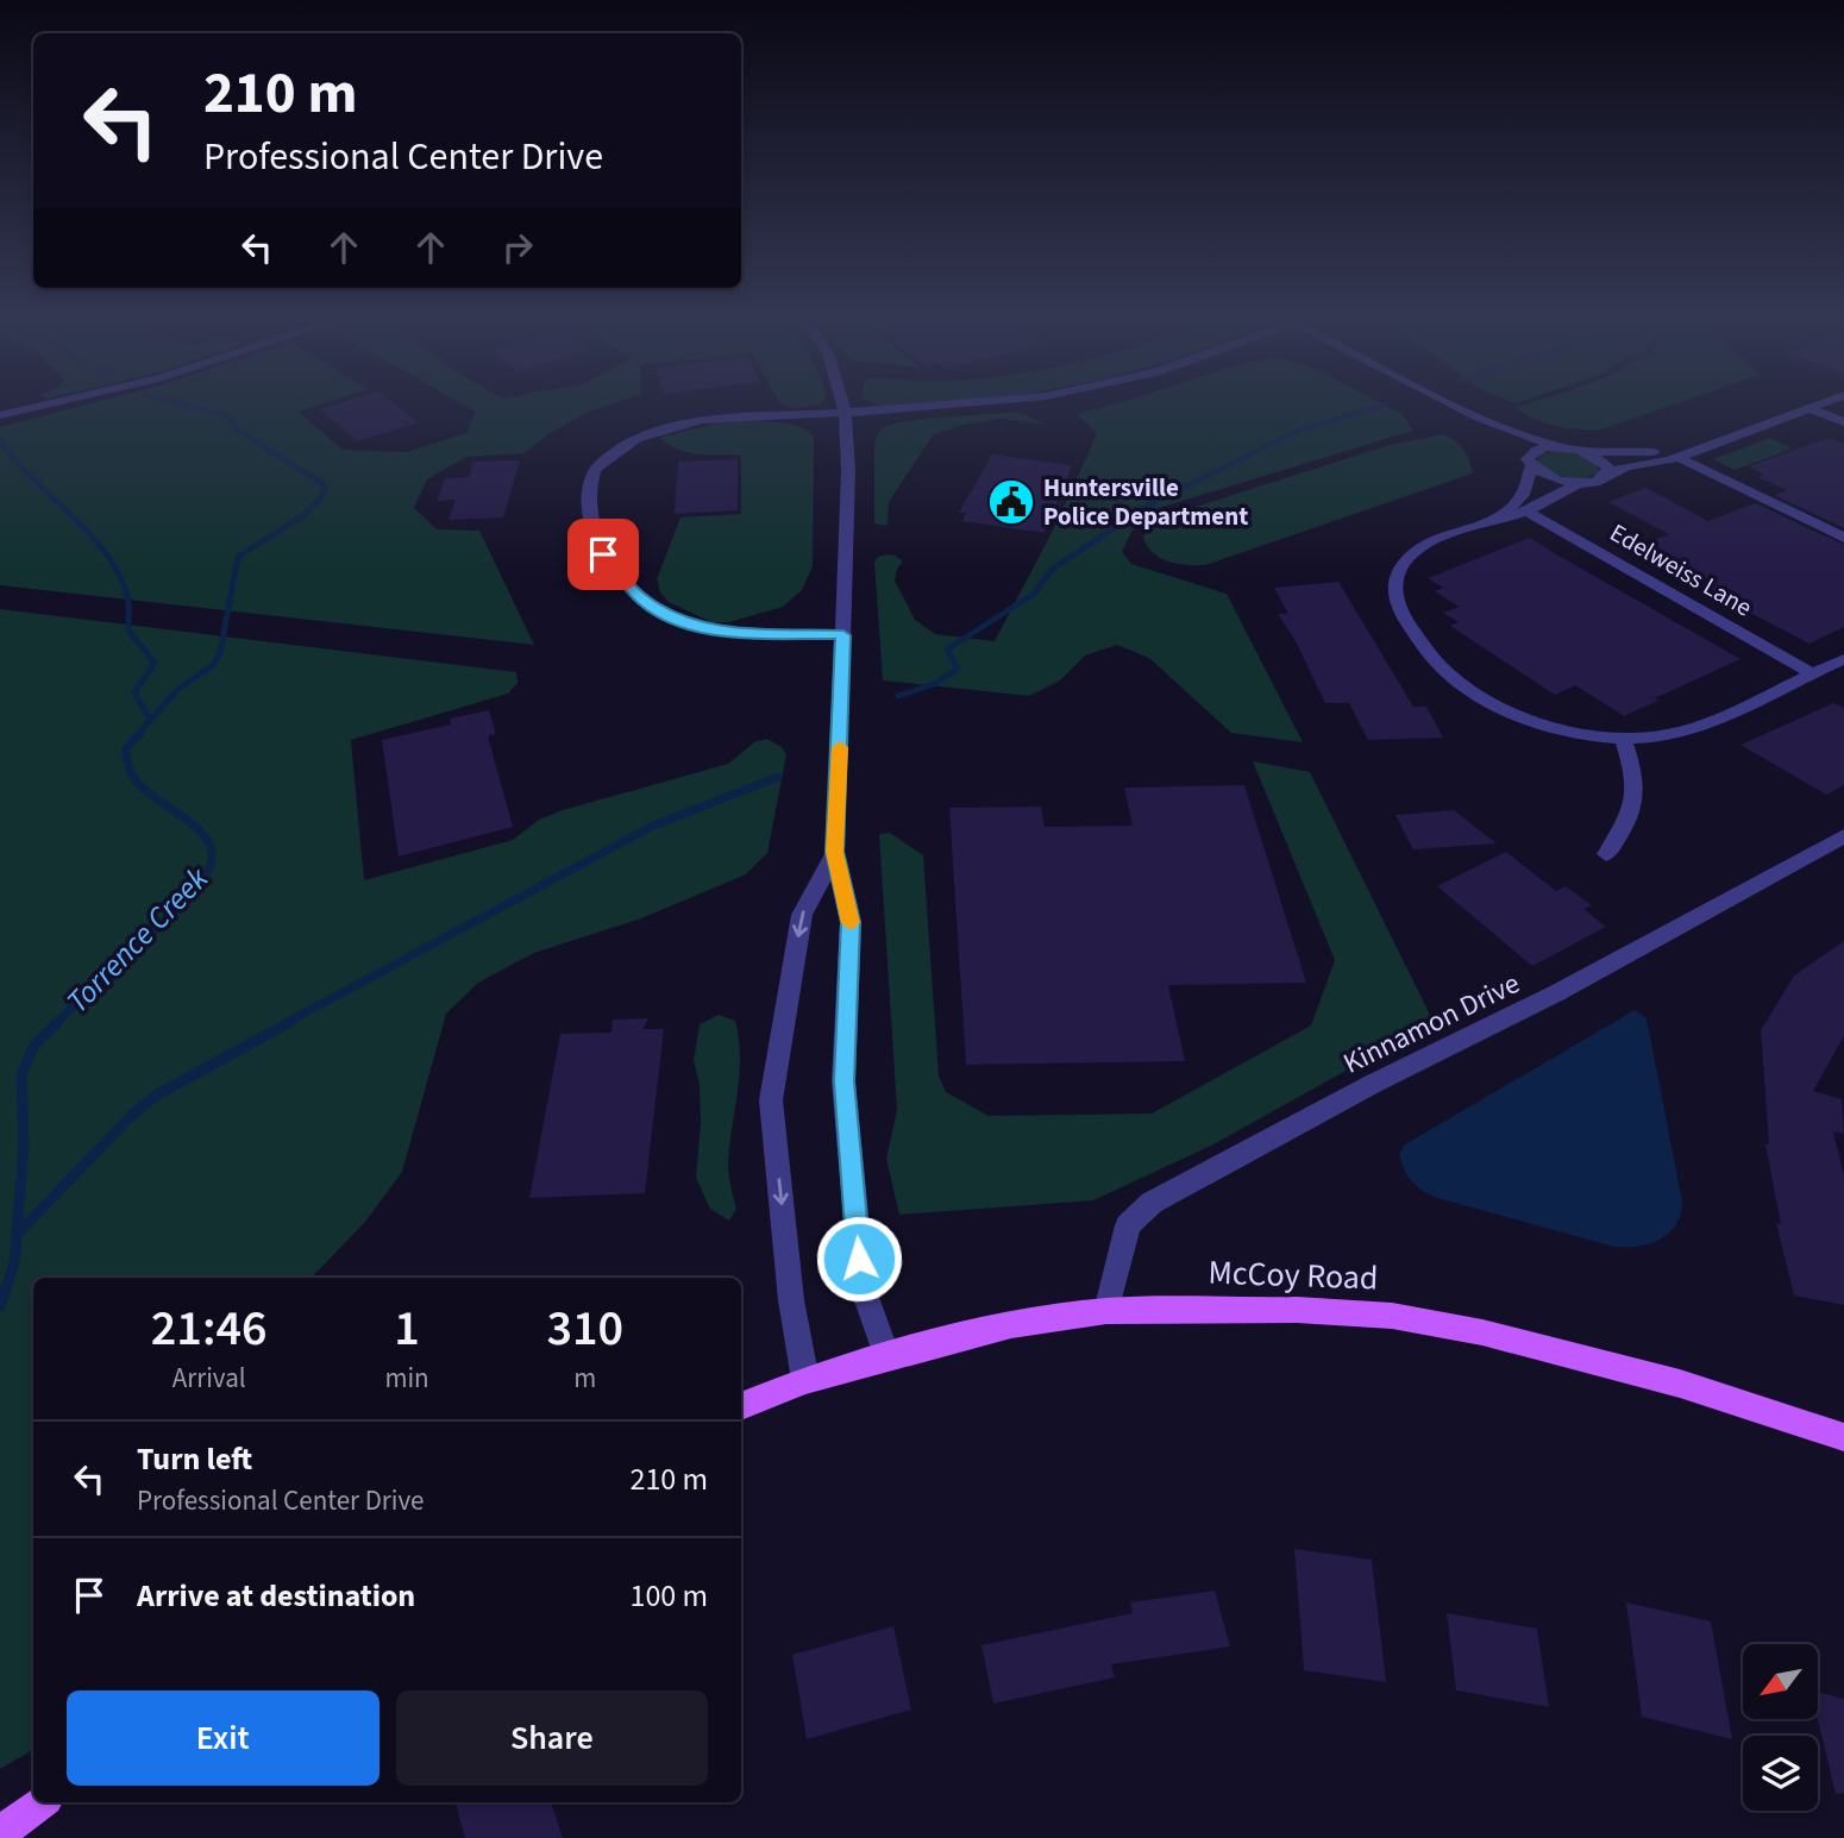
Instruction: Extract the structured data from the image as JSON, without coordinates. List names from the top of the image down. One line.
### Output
{"streets":{"main road":["McCoy Road"],"street":["Edelweiss Lane","Kinnamon Drive"]},"crossings":[["Kinnamon Drive","McCoy Road"]],"water":["Torrence Creek"],"places":{"public building":["Huntersville Police Department"]},"north":"bottom left","page":{"turn":["210 m","Professional Center Drive"],"eta":["21:46","Arrival","1","min","310","m"],"list":[{"name":"Turn left","note":"Professional Center Drive","value":"210 m"},{"name":"Arrive at destination","value":"100 m"}],"buttons":["Exit","Share"]}}
